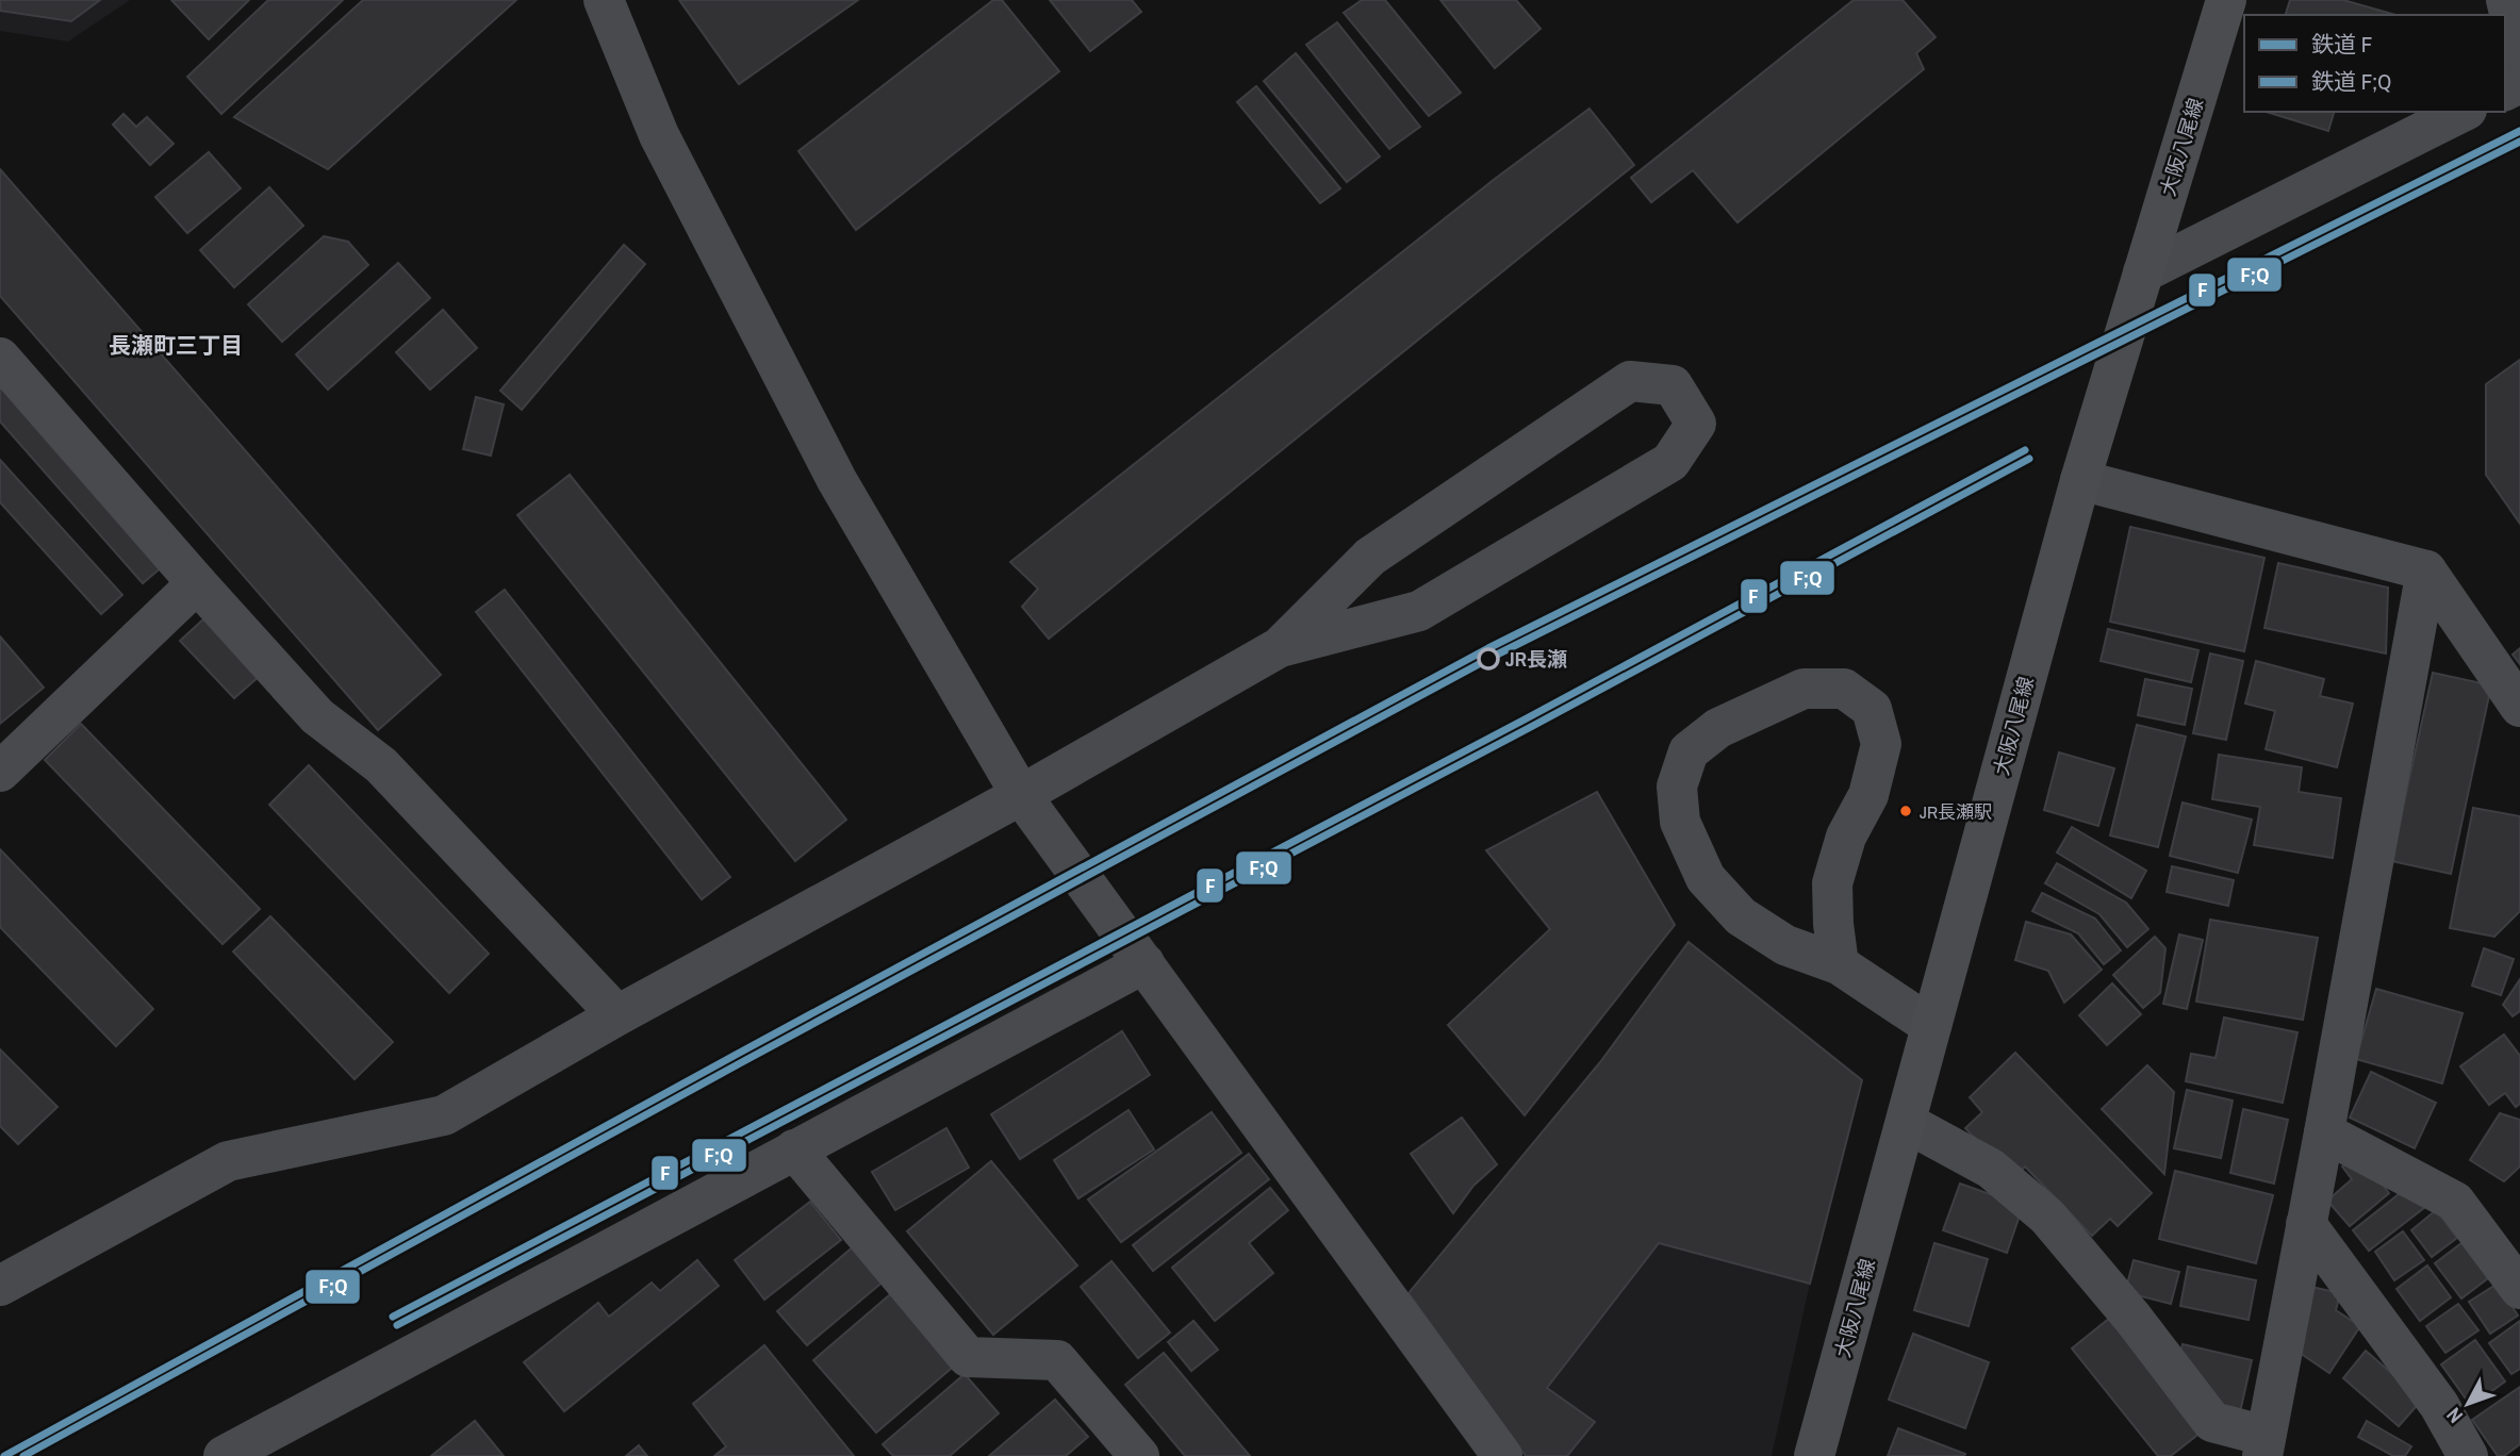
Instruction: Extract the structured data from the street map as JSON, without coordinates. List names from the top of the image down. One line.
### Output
{"streets":{"main road":["大阪八尾線"]},"districts":["長瀬町三丁目"],"places":["JR長瀬","JR長瀬駅"],"lines":["rail line F","rail line F;Q"],"legend":["鉄道 F","鉄道 F;Q"],"north":"bottom left"}
